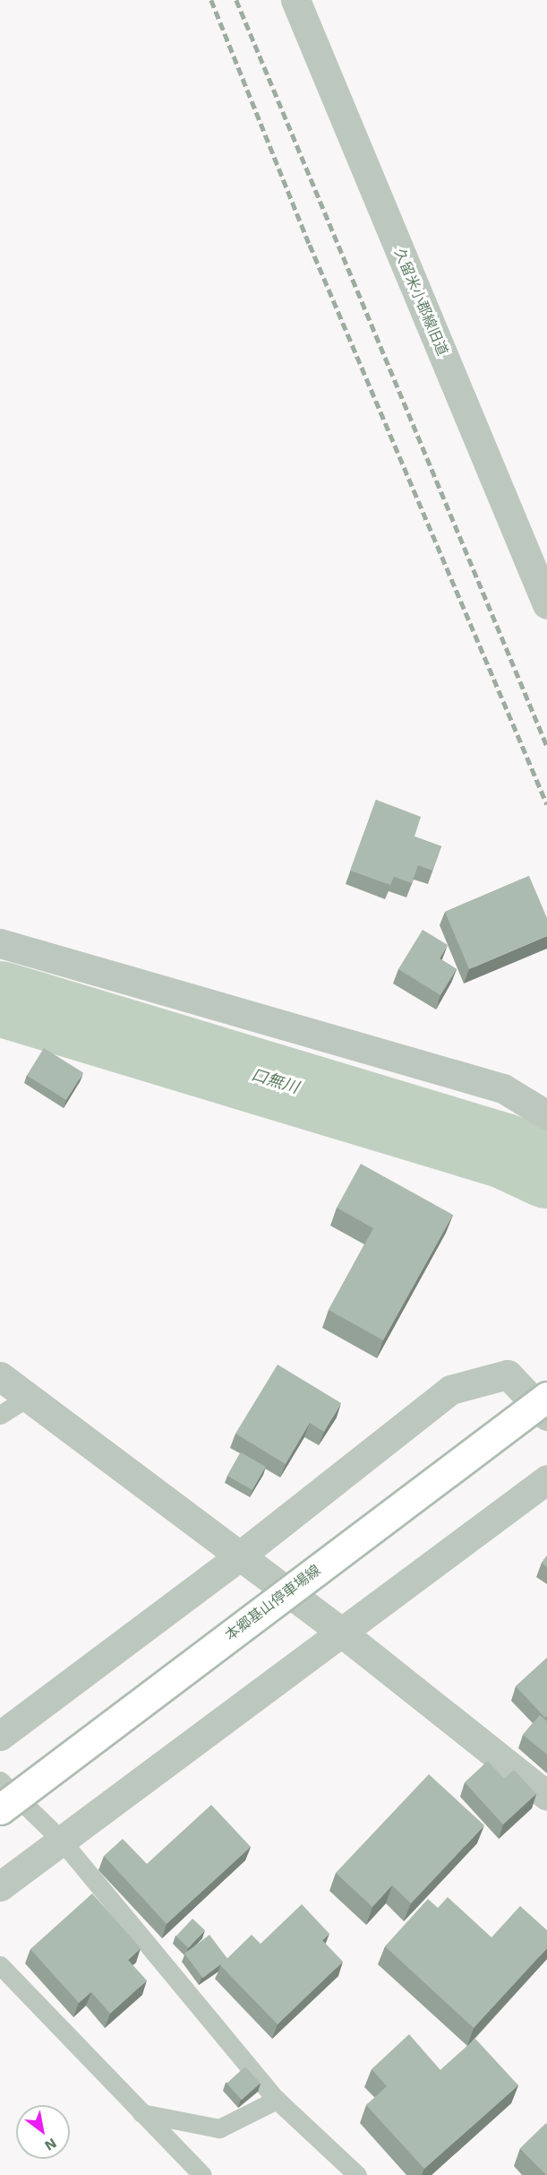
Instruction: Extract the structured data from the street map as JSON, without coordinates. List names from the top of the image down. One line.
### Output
{"streets":{"main road":["本郷基山停車場線"],"street":["久留米小郡線旧道"]},"water":["口無川"],"north":"bottom right"}
